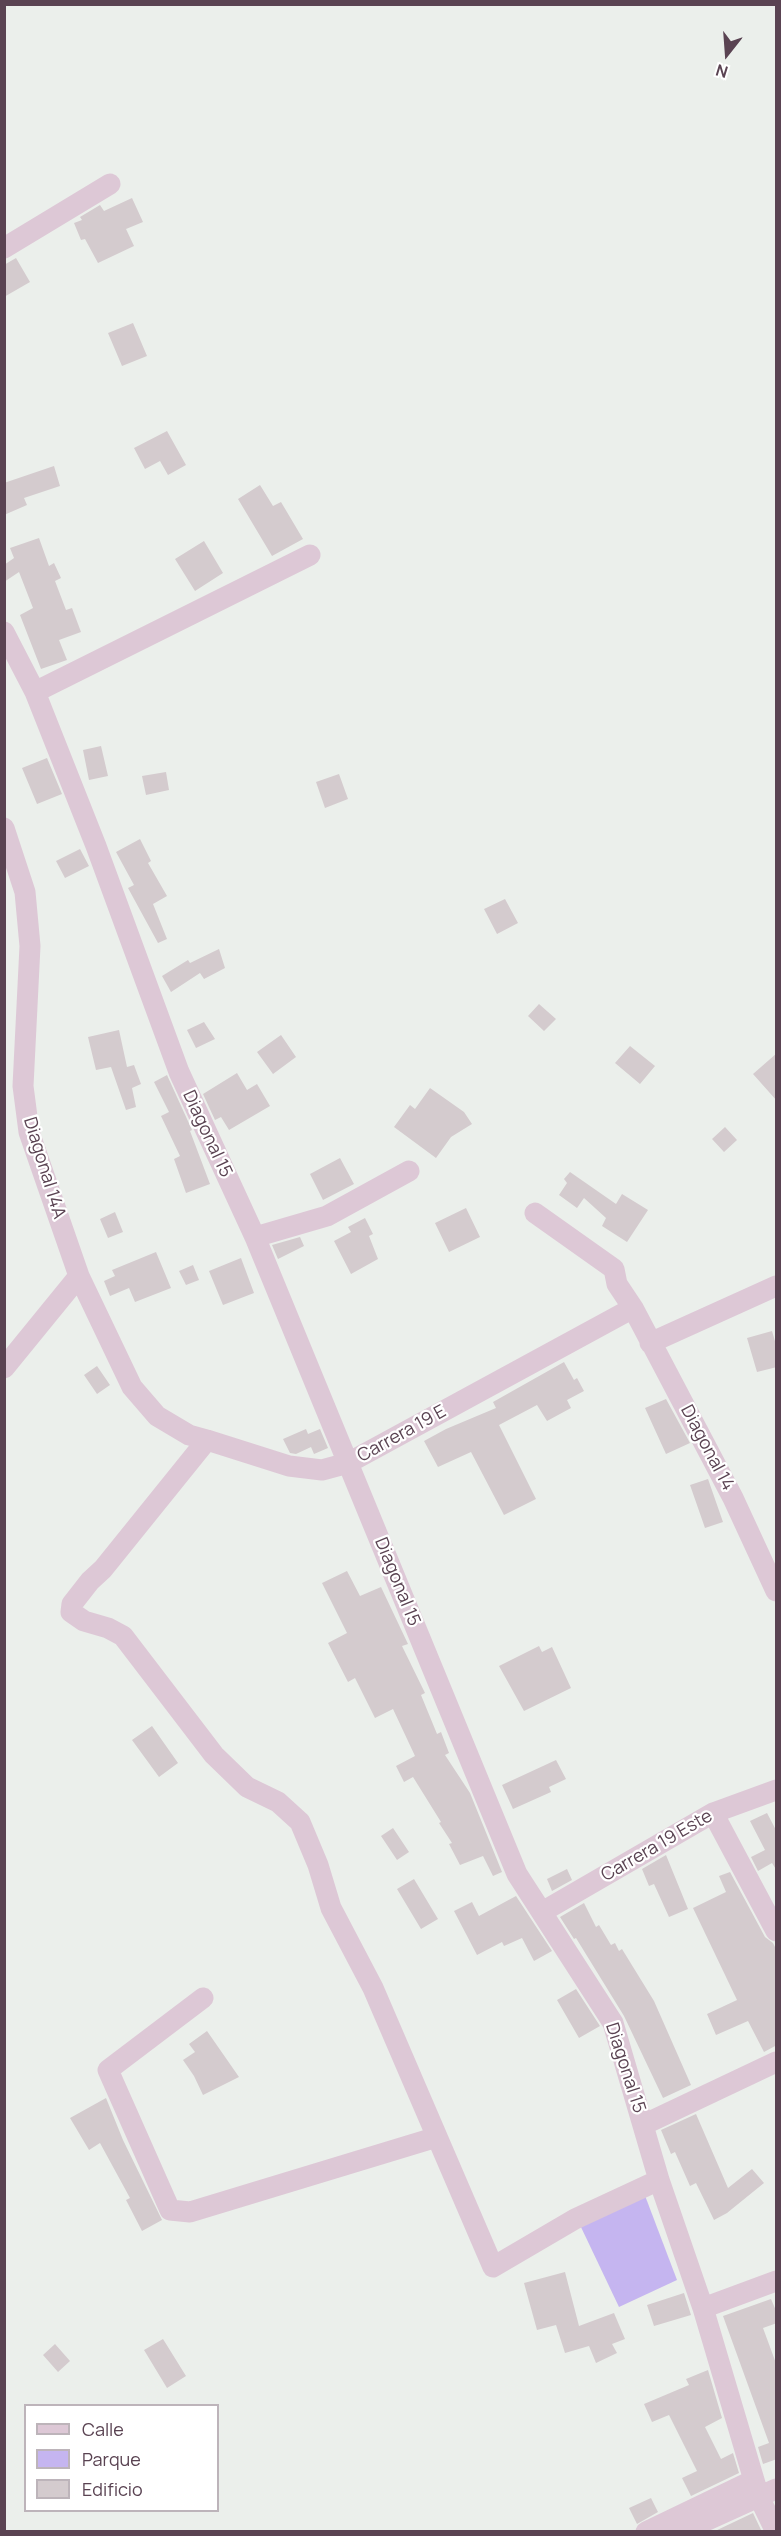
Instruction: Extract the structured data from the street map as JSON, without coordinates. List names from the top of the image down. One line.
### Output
{"streets":{"street":["Diagonal 15","Diagonal 14A","Carrera 19 E","Diagonal 14","Carrera 19 Este"]},"crossings":[["Diagonal 15","Carrera 19 E"],["Diagonal 15","Carrera 19 Este"],["Diagonal 14A","Carrera 19 E"],["Carrera 19 E","Diagonal 14"]],"legend":["Calle","Parque","Edificio"],"north":"bottom"}
